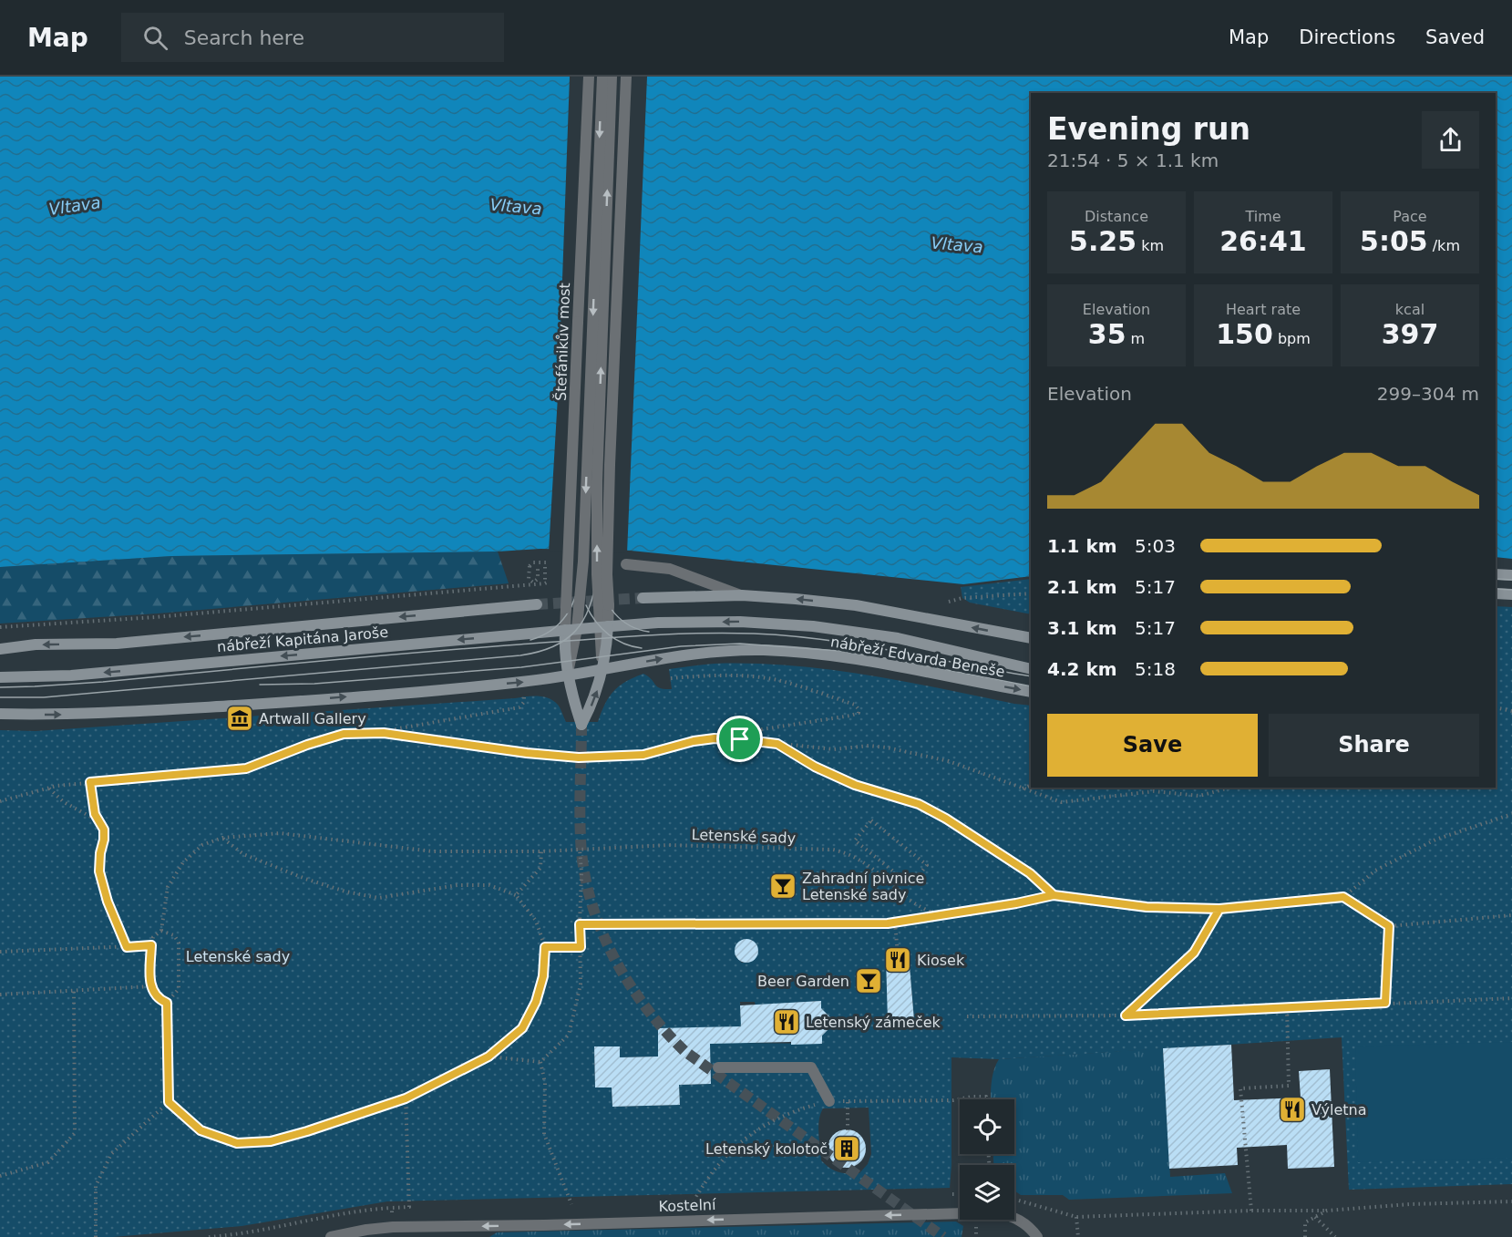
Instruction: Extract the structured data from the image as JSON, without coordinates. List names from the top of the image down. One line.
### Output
{"streets":{"main road":["nábřeží Kapitána Jaroše","nábřeží Edvarda Beneše"],"street":["Štefánikův most","Kostelní"],"path":["Letenské sady"]},"crossings":[["Štefánikův most","nábřeží Kapitána Jaroše"],["nábřeží Kapitána Jaroše","nábřeží Edvarda Beneše"]],"one_way":["Kostelní"],"water":["Vltava"],"parks":["Letenské sady"],"places":{"museum":["Artwall Gallery"],"bar":["Zahradní pivnice Letenské sady","Beer Garden"],"restaurant":["Kiosek","Letenský zámeček","Výletna"],"building":["Letenský kolotoč"]},"page":{"header":"Map","search":"Search here","nav":["Map","Directions","Saved"],"heading":["Evening run","21:54 · 5 × 1.1 km"],"stats":[["Distance","5.25 km"],["Time","26:41"],["Pace","5:05 /km"],["Elevation","35 m"],["Heart rate","150 bpm"],["kcal","397"]],"chart":["Elevation","299–304 m"],"list":[{"name":"1.1 km","note":"5:03"},{"name":"2.1 km","note":"5:17"},{"name":"3.1 km","note":"5:17"},{"name":"4.2 km","note":"5:18"}],"buttons":["Save","Share"]}}
